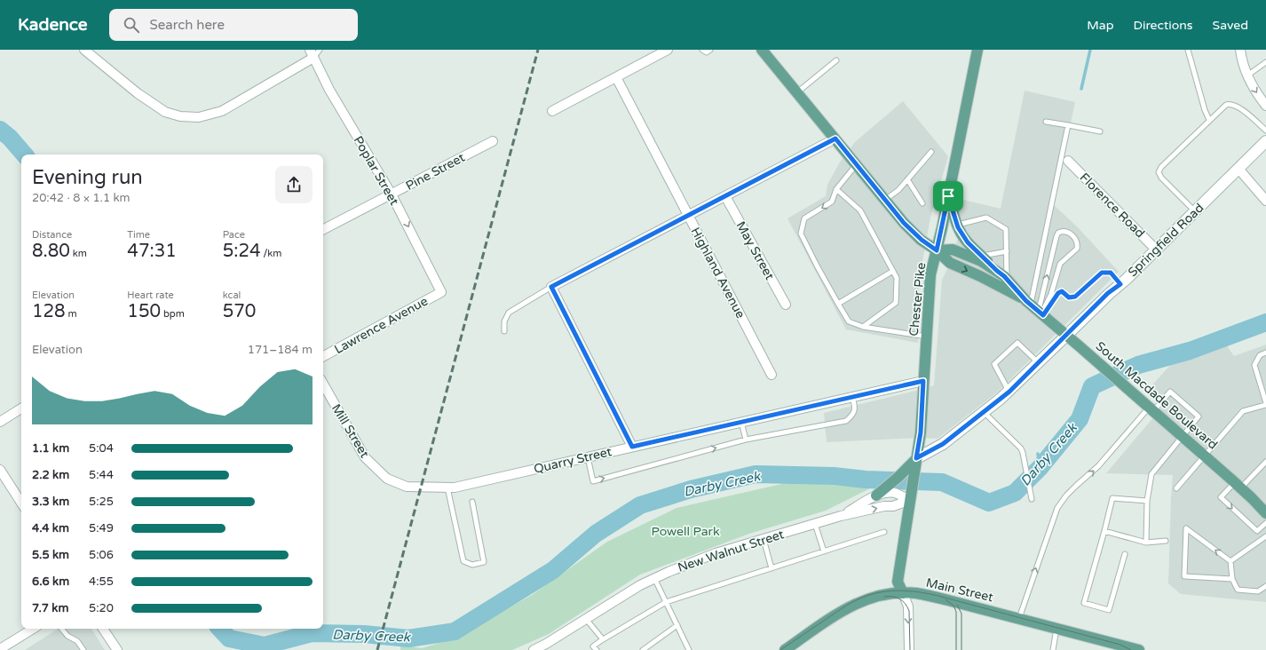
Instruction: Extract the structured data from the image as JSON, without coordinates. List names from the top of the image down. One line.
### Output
{"streets":{"main road":["Springfield Road","Chester Pike","South Macdade Boulevard","Main Street"],"street":["Poplar Street","Pine Street","Florence Road","May Street","Highland Avenue","Lawrence Avenue","Mill Street","Quarry Street","New Walnut Street"]},"crossings":[["Poplar Street","Pine Street"],["Poplar Street","Lawrence Avenue"],["Florence Road","Springfield Road"],["Springfield Road","Chester Pike"],["Springfield Road","South Macdade Boulevard"],["Chester Pike","South Macdade Boulevard"],["Chester Pike","Quarry Street"],["Chester Pike","New Walnut Street"],["Chester Pike","Main Street"],["Mill Street","Quarry Street"]],"one_way":["Poplar Street"],"water":["Darby Creek"],"parks":["Powell Park"],"page":{"header":"Kadence","search":"Search here","nav":["Map","Directions","Saved"],"heading":["Evening run","20:42 · 8 × 1.1 km"],"stats":[["Distance","8.80 km"],["Time","47:31"],["Pace","5:24 /km"],["Elevation","128 m"],["Heart rate","150 bpm"],["kcal","570"]],"chart":["Elevation","171–184 m"],"list":[{"name":"1.1 km","note":"5:04"},{"name":"2.2 km","note":"5:44"},{"name":"3.3 km","note":"5:25"},{"name":"4.4 km","note":"5:49"},{"name":"5.5 km","note":"5:06"},{"name":"6.6 km","note":"4:55"},{"name":"7.7 km","note":"5:20"}]}}
